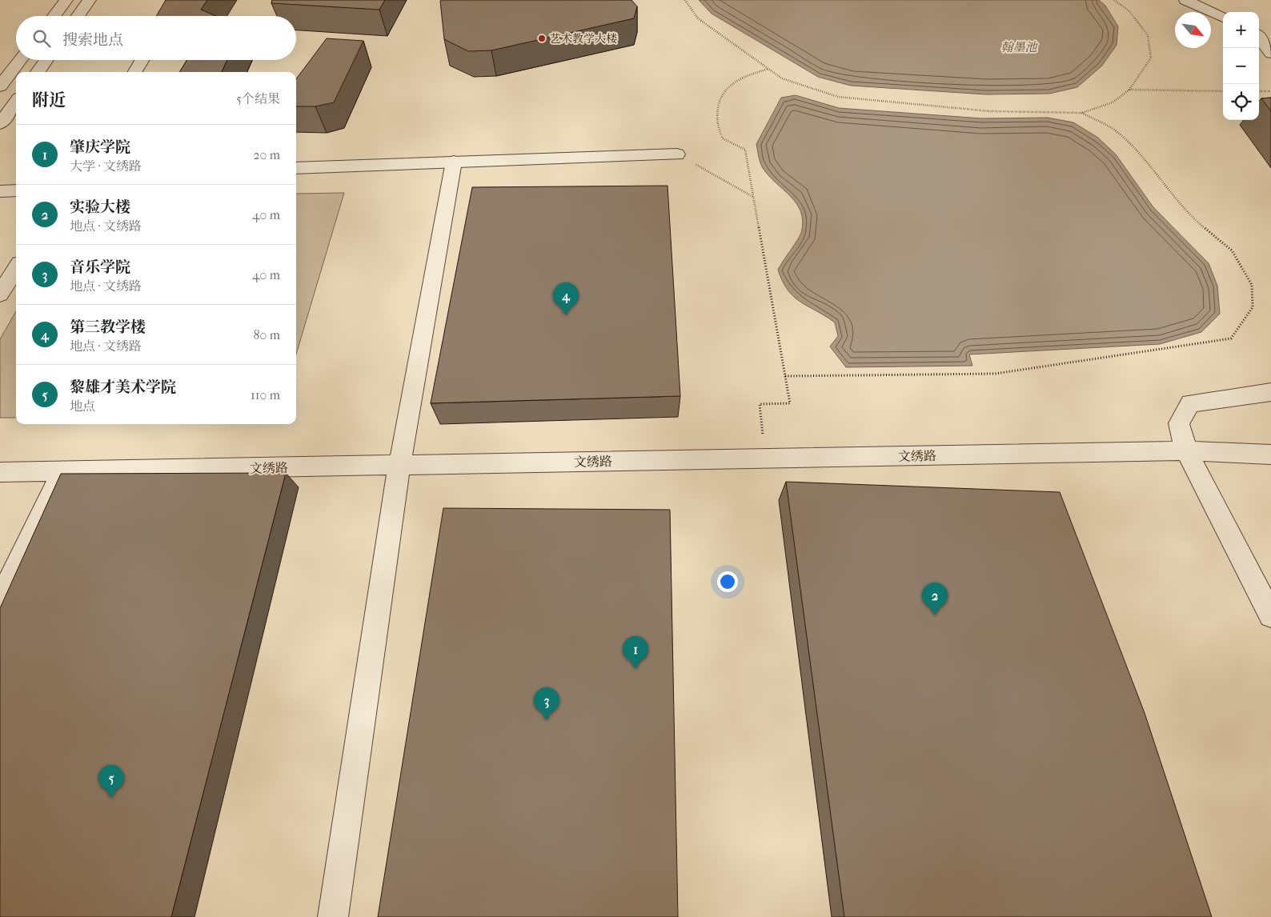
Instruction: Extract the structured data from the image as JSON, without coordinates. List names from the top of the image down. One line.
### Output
{"streets":{"street":["文绣路"]},"water":["翰墨池"],"places":["艺术教学大楼"],"north":"bottom right","page":{"map_buttons":["+","−"],"search":"搜索地点","heading":["附近","5个结果"],"list":[{"mark":"1","name":"肇庆学院","note":"大学 · 文绣路","value":"20 m"},{"mark":"2","name":"实验大楼","note":"地点 · 文绣路","value":"40 m"},{"mark":"3","name":"音乐学院","note":"地点 · 文绣路","value":"40 m"},{"mark":"4","name":"第三教学楼","note":"地点 · 文绣路","value":"80 m"},{"mark":"5","name":"黎雄才美术学院","note":"地点","value":"110 m"}],"pins":["4","2","1","3","5"]}}
